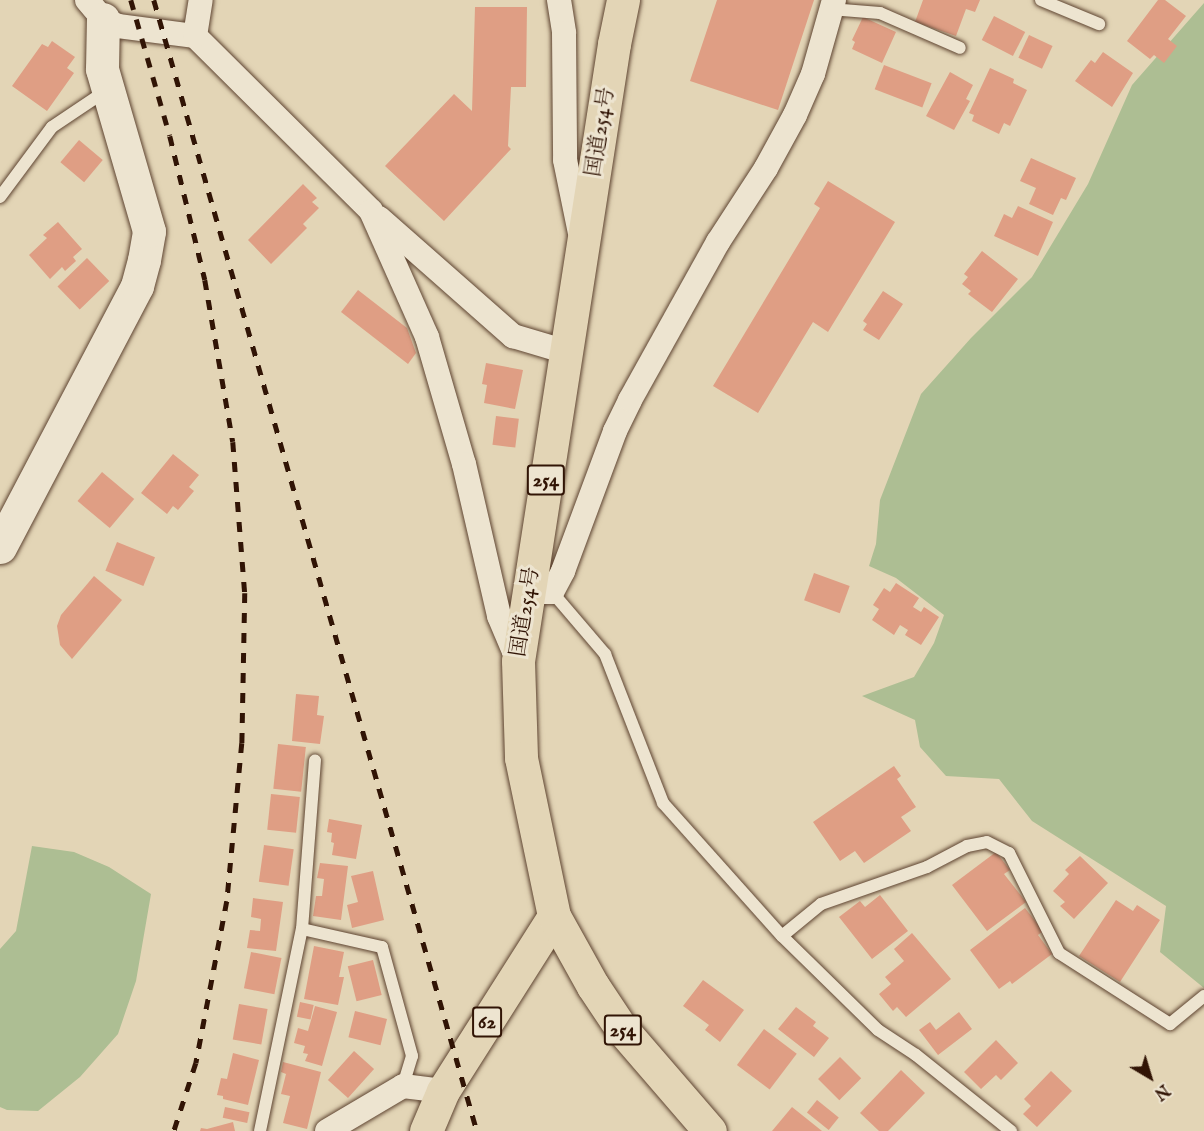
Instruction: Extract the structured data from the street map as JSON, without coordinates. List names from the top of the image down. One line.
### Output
{"streets":{"main road":["国道254号","254","62"]},"crossings":[["国道254号","62"]],"north":"bottom right"}
